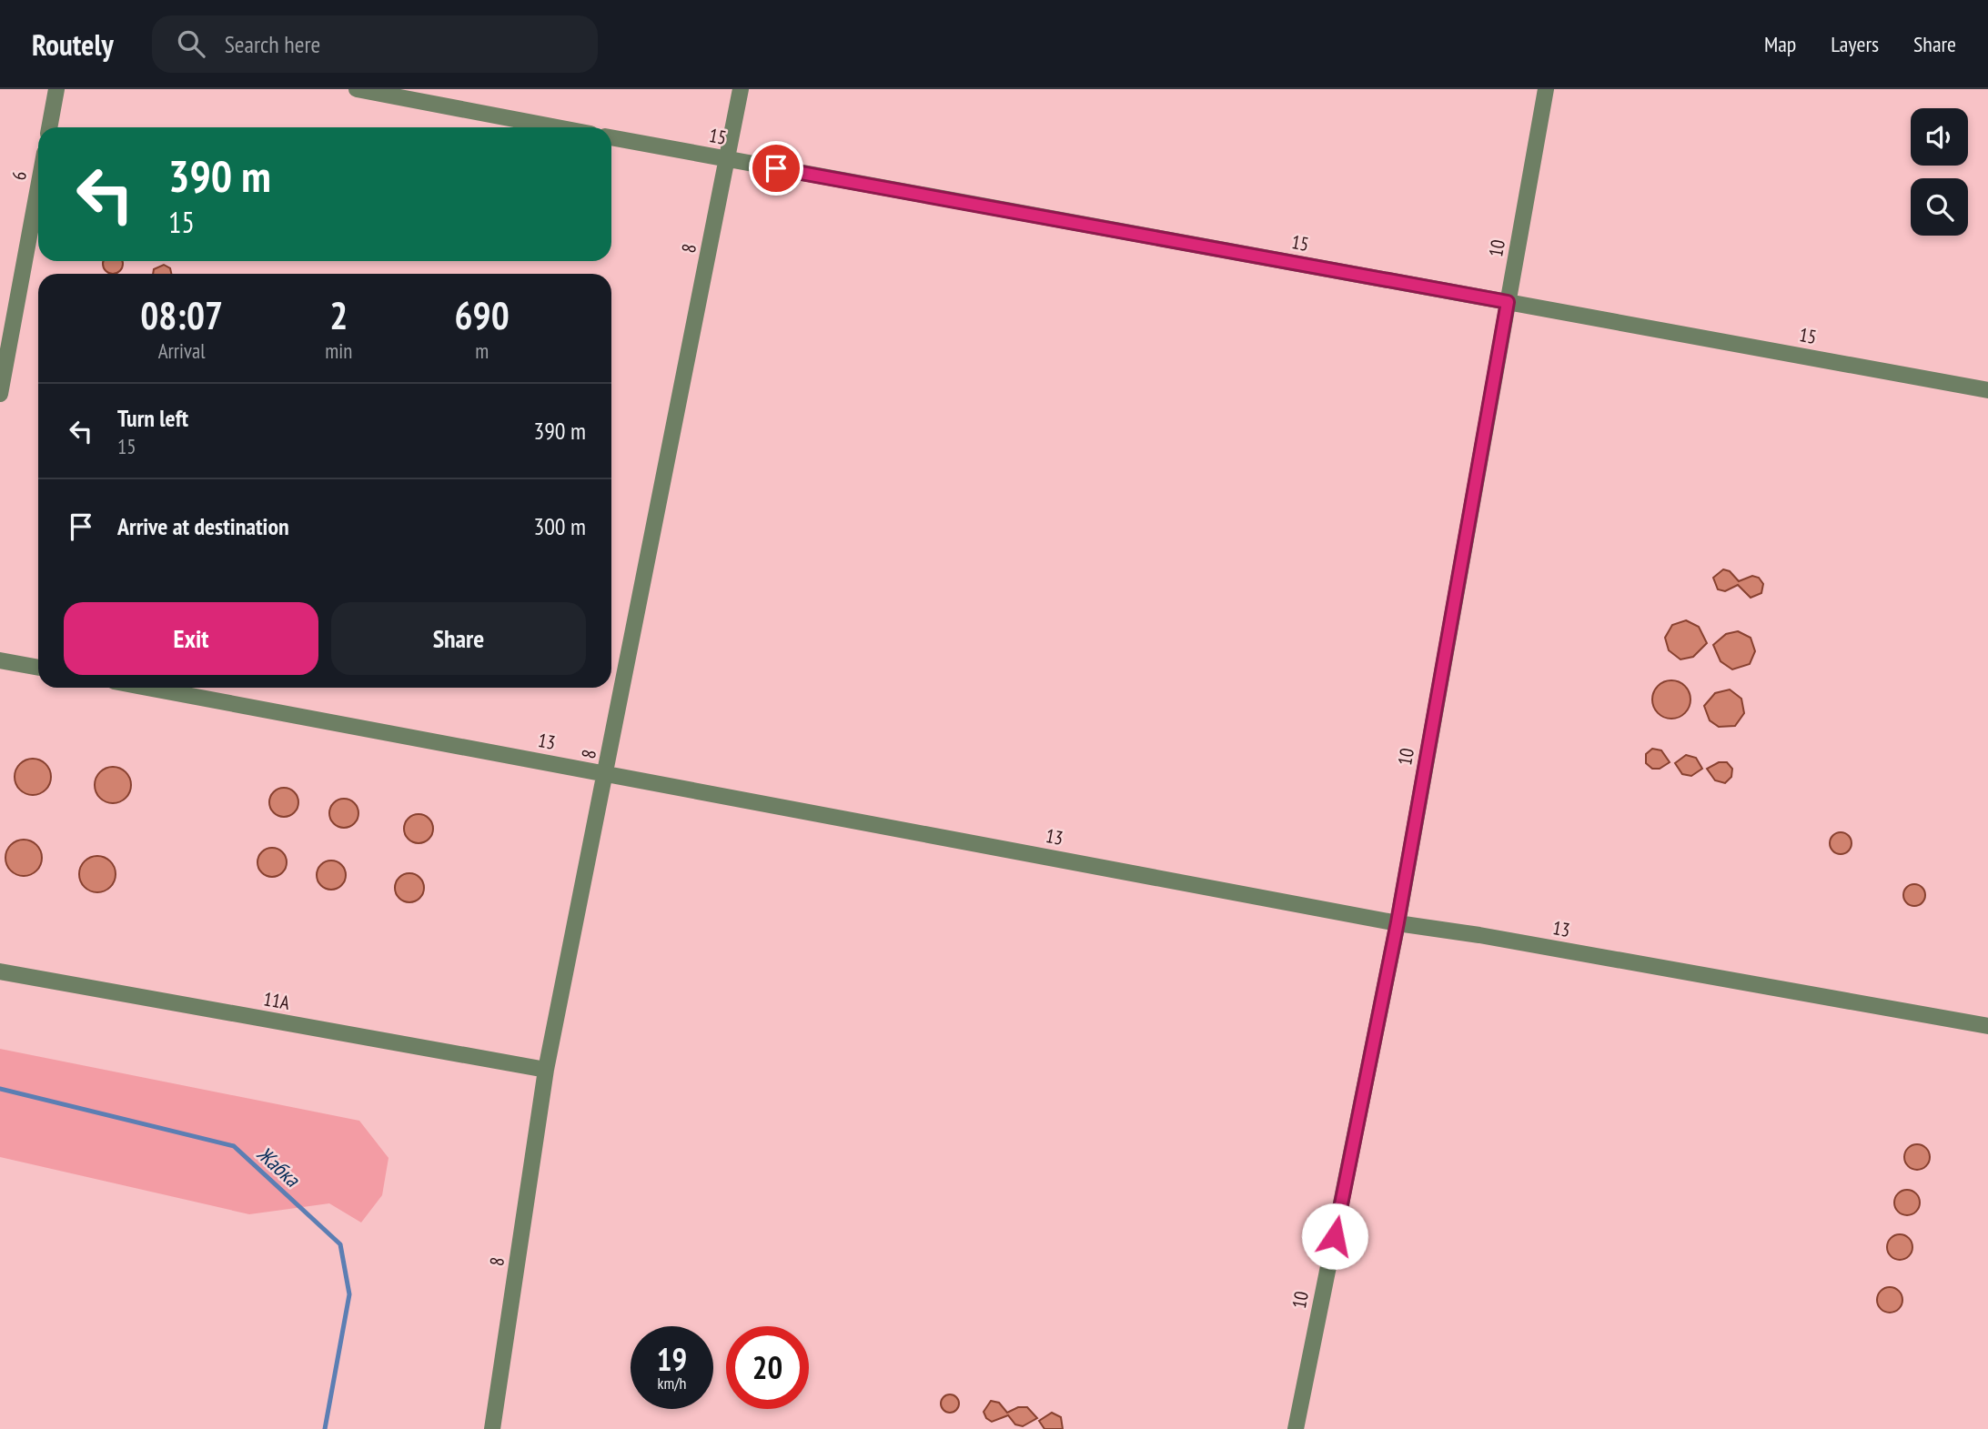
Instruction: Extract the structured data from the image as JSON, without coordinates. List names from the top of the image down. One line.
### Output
{"streets":{"lane":["15","6","8","10","13","11A"]},"crossings":[["15","8"],["15","10"],["8","13"],["8","11A"],["10","13"]],"water":["Жабка"],"page":{"header":"Routely","search":"Search here","nav":["Map","Layers","Share"],"turn":["390 m","15"],"eta":["08:07","Arrival","2","min","690","m"],"list":[{"name":"Turn left","note":"15","value":"390 m"},{"name":"Arrive at destination","value":"300 m"}],"buttons":["Exit","Share"],"speed":"19 km/h","limit":"20"}}
